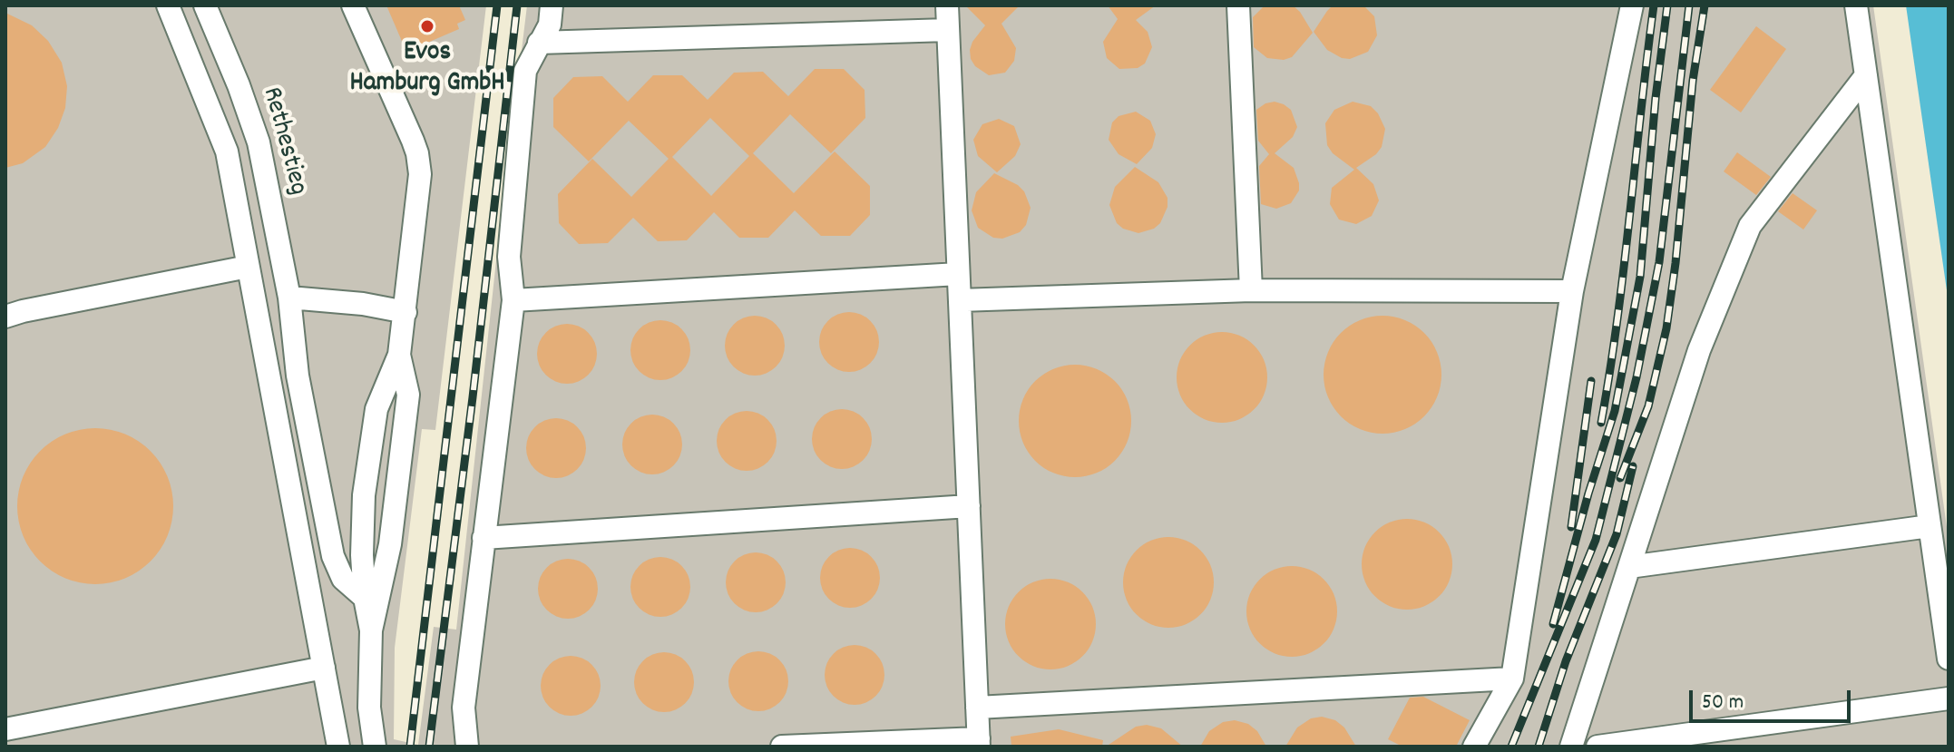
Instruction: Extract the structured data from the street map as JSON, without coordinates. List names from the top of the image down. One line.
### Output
{"streets":{"street":["Rethestieg"]},"places":["Evos Hamburg GmbH"],"scale_bar":"50 m"}
